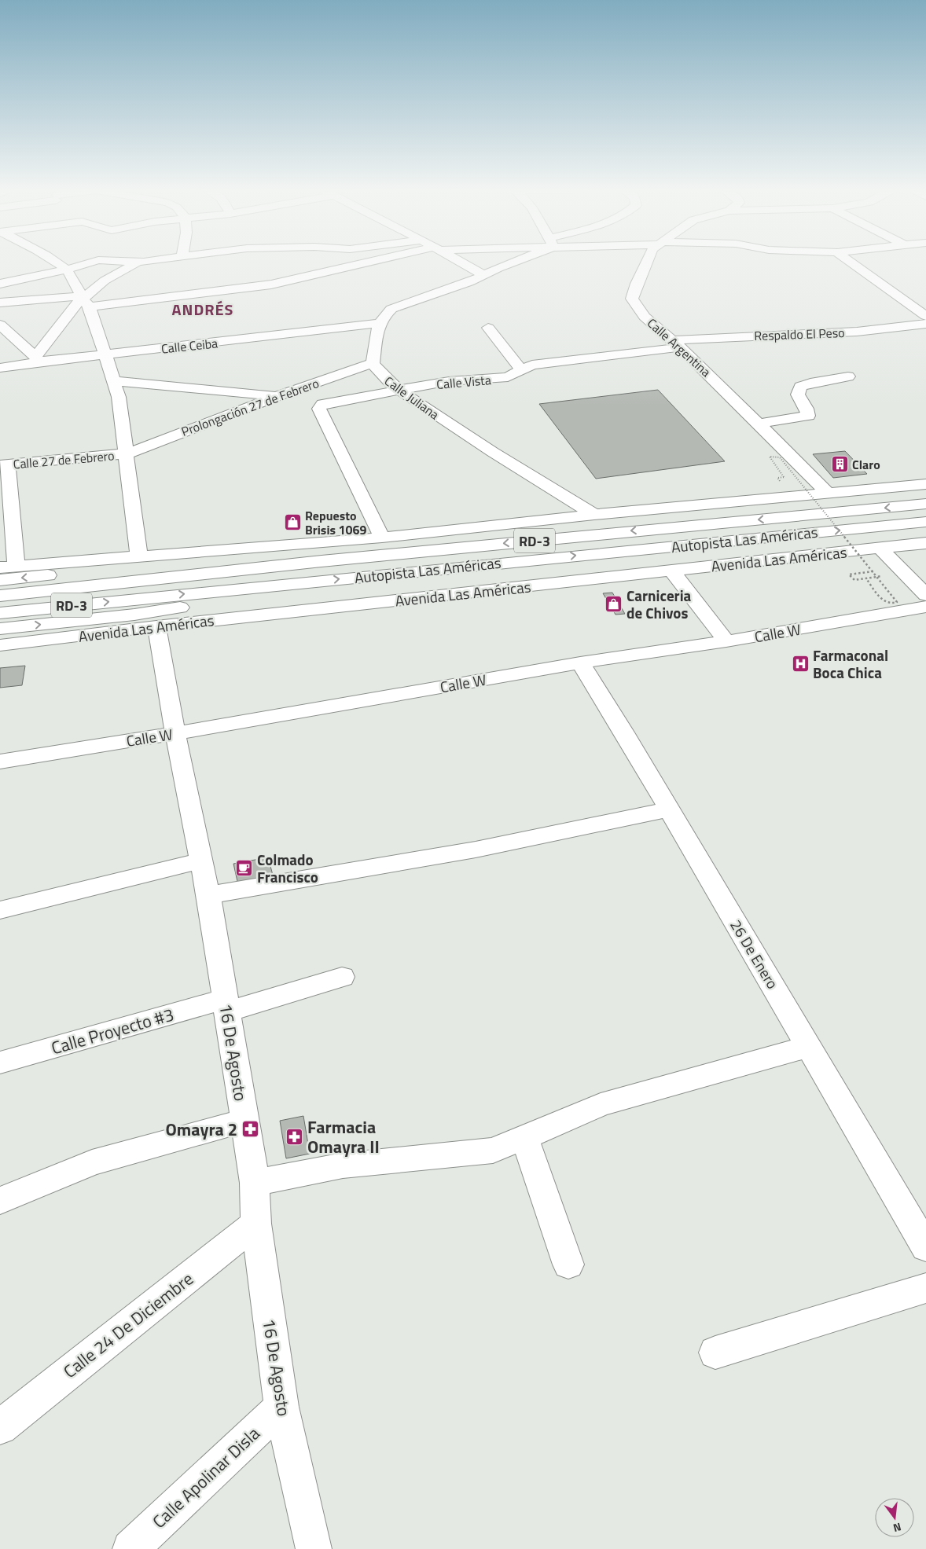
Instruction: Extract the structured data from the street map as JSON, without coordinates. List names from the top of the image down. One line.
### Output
{"streets":{"main road":["Respaldo El Peso","Calle Ceiba","Calle Argentina","Calle Vista","Calle Juliana","Prolongación 27 de Febrero","Calle 27 de Febrero","Autopista Las Américas","RD-3","Avenida Las Américas","Calle W","26 De Enero","Calle Proyecto #3","16 De Agosto","Calle 24 De Diciembre","Calle Apolinar Disla"]},"crossings":[["Respaldo El Peso","Calle Argentina"],["Respaldo El Peso","Calle Vista"],["Calle Ceiba","Calle Juliana"],["Calle Argentina","Calle Vista"],["Calle Vista","Calle Juliana"],["Calle Vista","Prolongación 27 de Febrero"],["Calle Juliana","Prolongación 27 de Febrero"],["Prolongación 27 de Febrero","Calle 27 de Febrero"],["Avenida Las Américas","16 De Agosto"],["Calle W","26 De Enero"],["Calle W","16 De Agosto"],["Calle Proyecto #3","16 De Agosto"],["16 De Agosto","Calle 24 De Diciembre"],["16 De Agosto","Calle Apolinar Disla"]],"districts":["ANDRÉS"],"places":{"building":["Claro"],"shop":["Repuesto Brisis 1069","Carniceria de Chivos"],"hospital":["Farmaconal Boca Chica"],"cafe":["Colmado Francisco"],"pharmacy":["Omayra 2","Farmacia Omayra II"]},"north":"bottom"}
